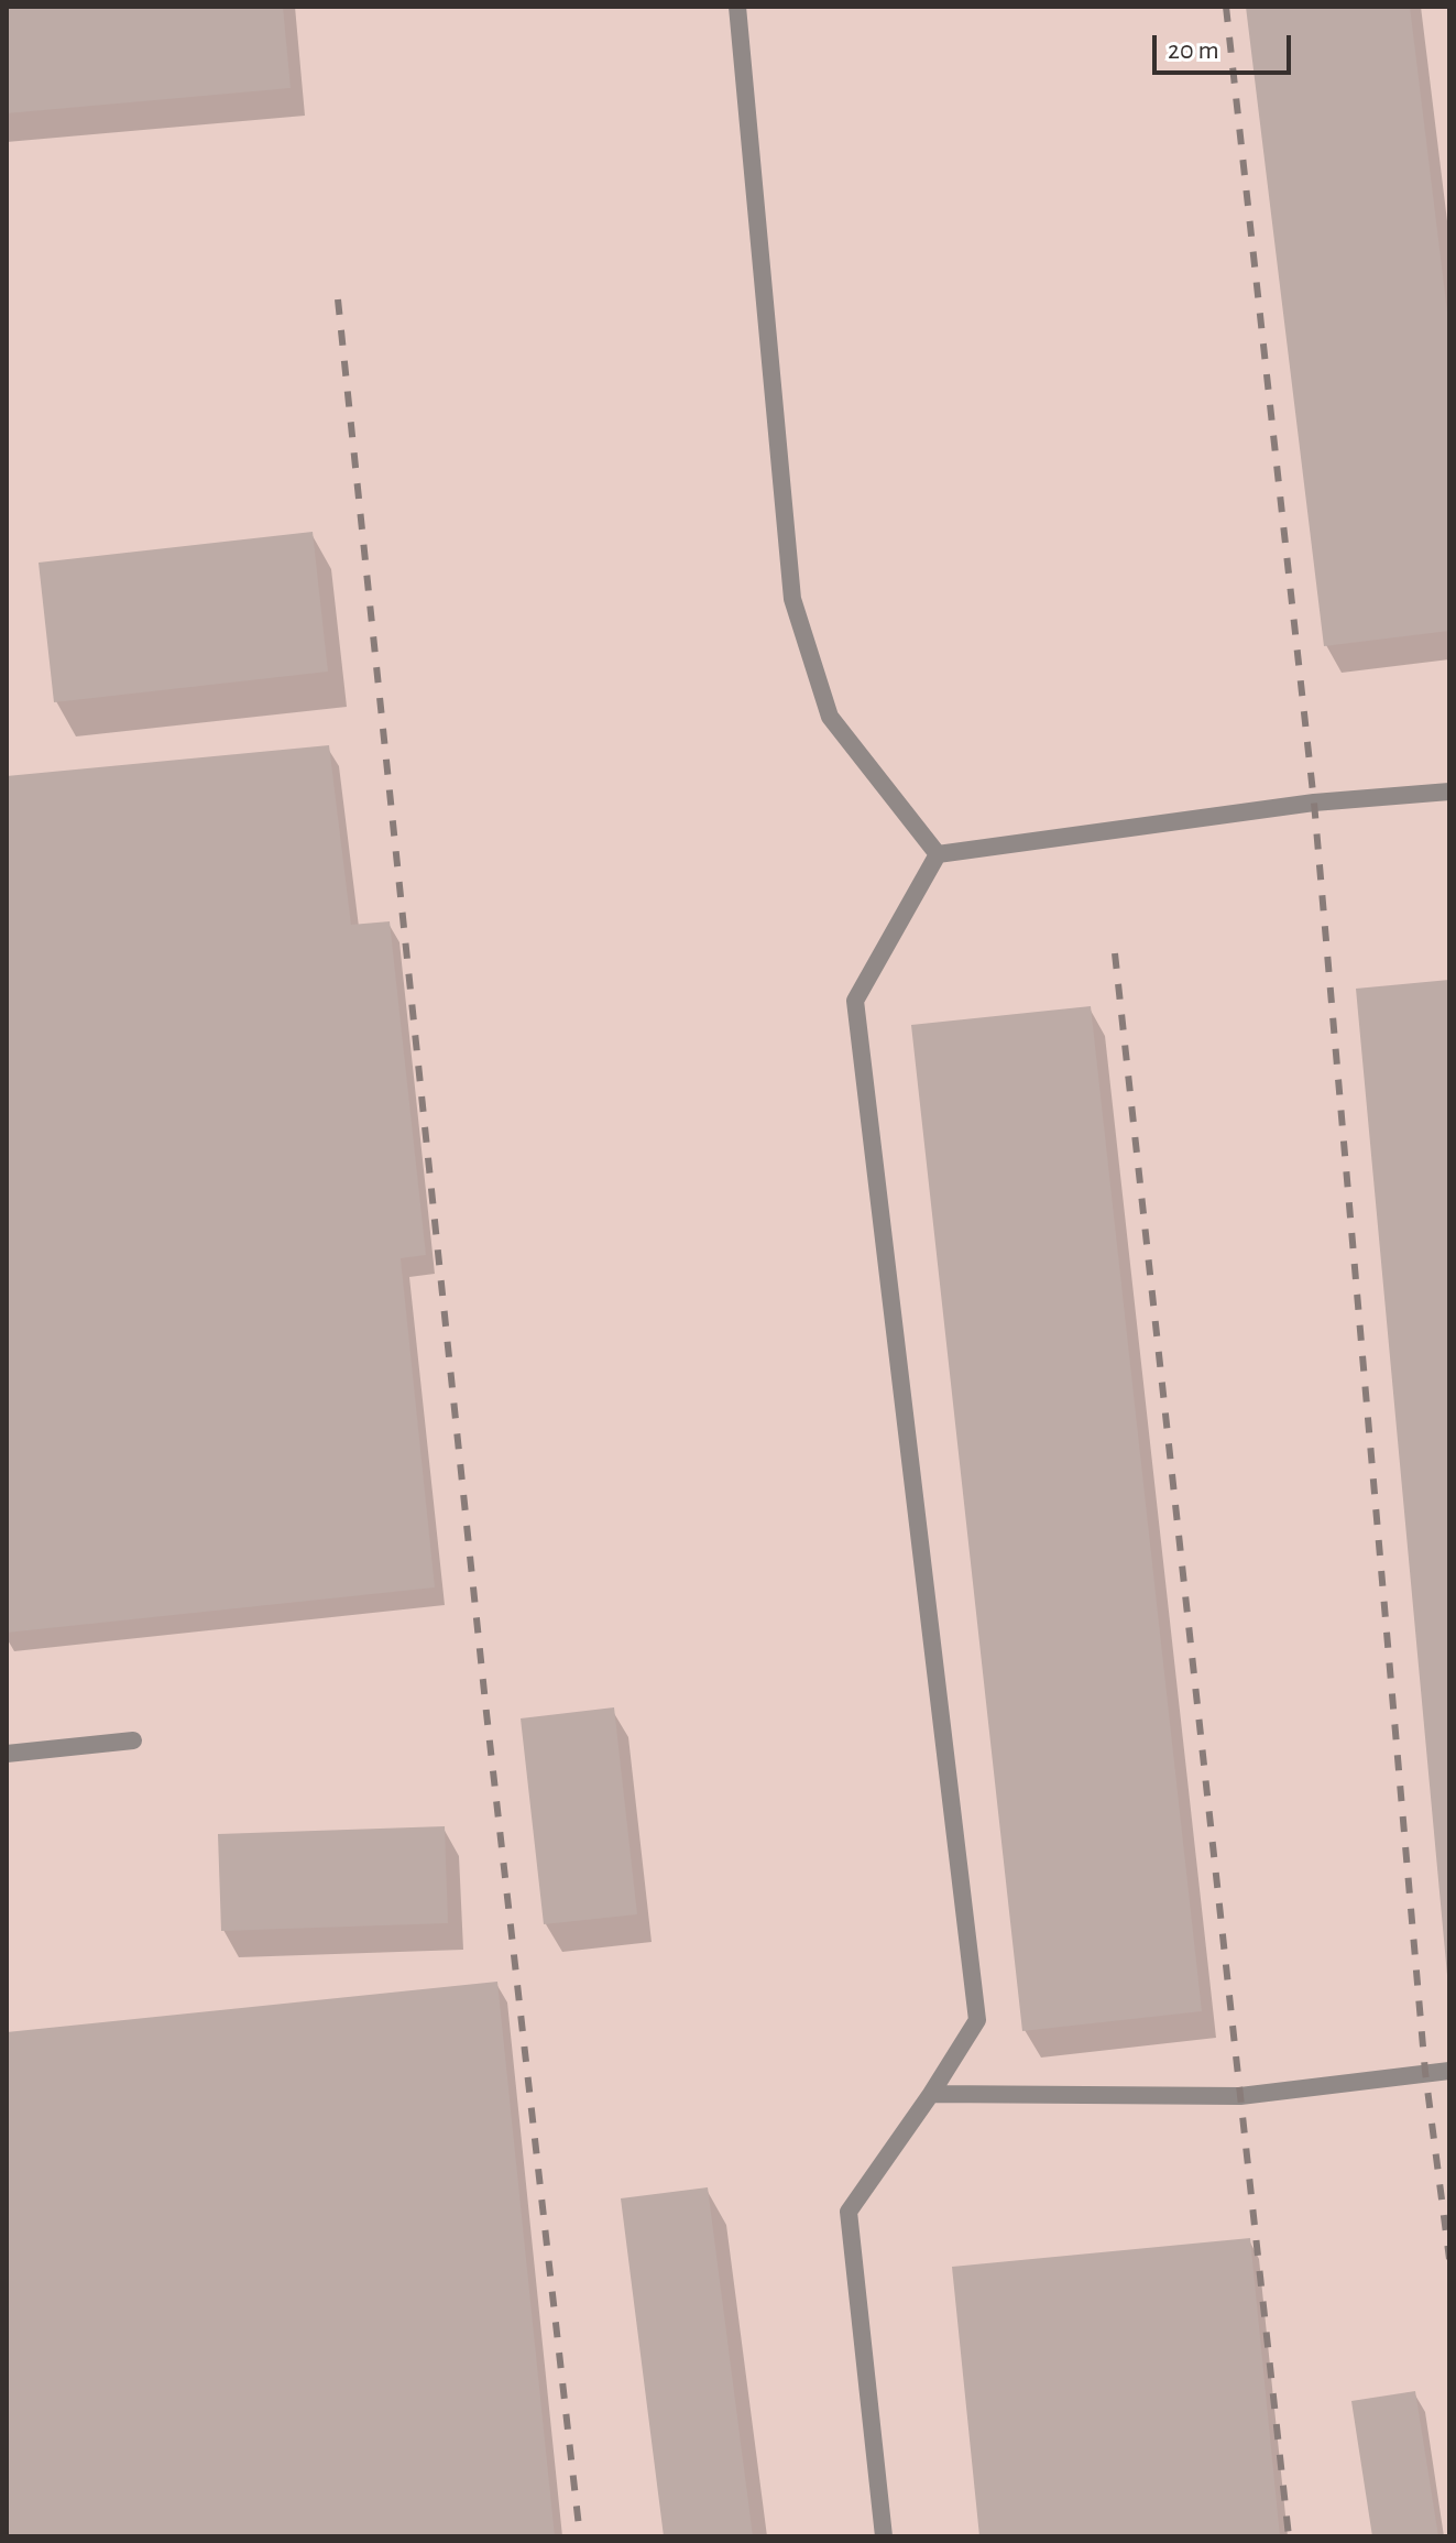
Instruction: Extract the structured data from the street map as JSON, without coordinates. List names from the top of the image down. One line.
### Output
{"scale_bar":"20 m"}
